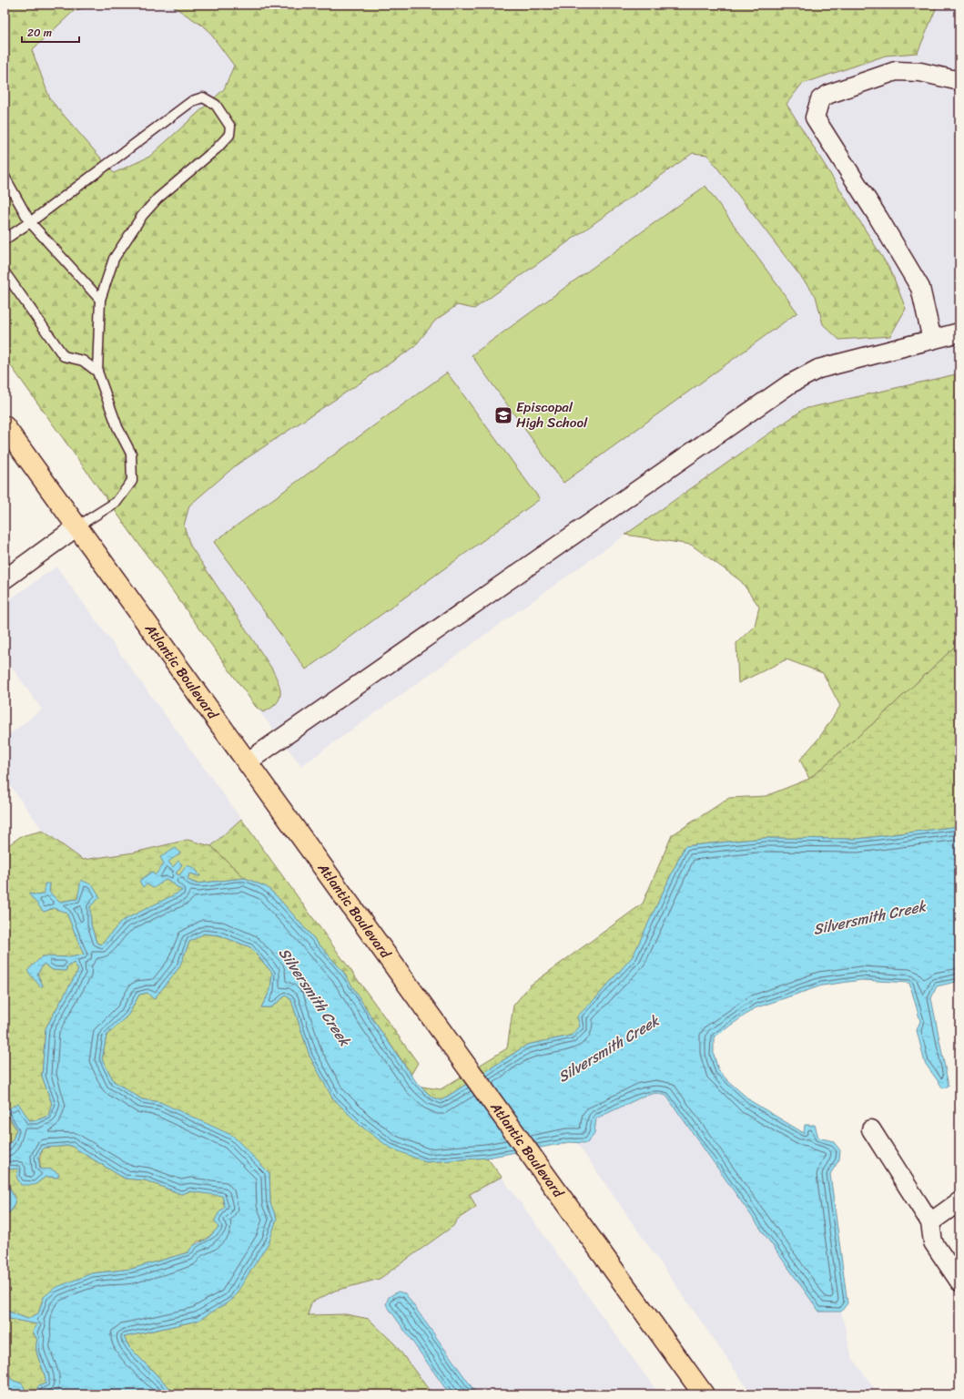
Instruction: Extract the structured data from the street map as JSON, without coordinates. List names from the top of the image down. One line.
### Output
{"streets":{"main road":["Atlantic Boulevard"]},"water":["Silversmith Creek"],"places":{"school or university":["Episcopal High School"]},"scale_bar":"20 m"}
